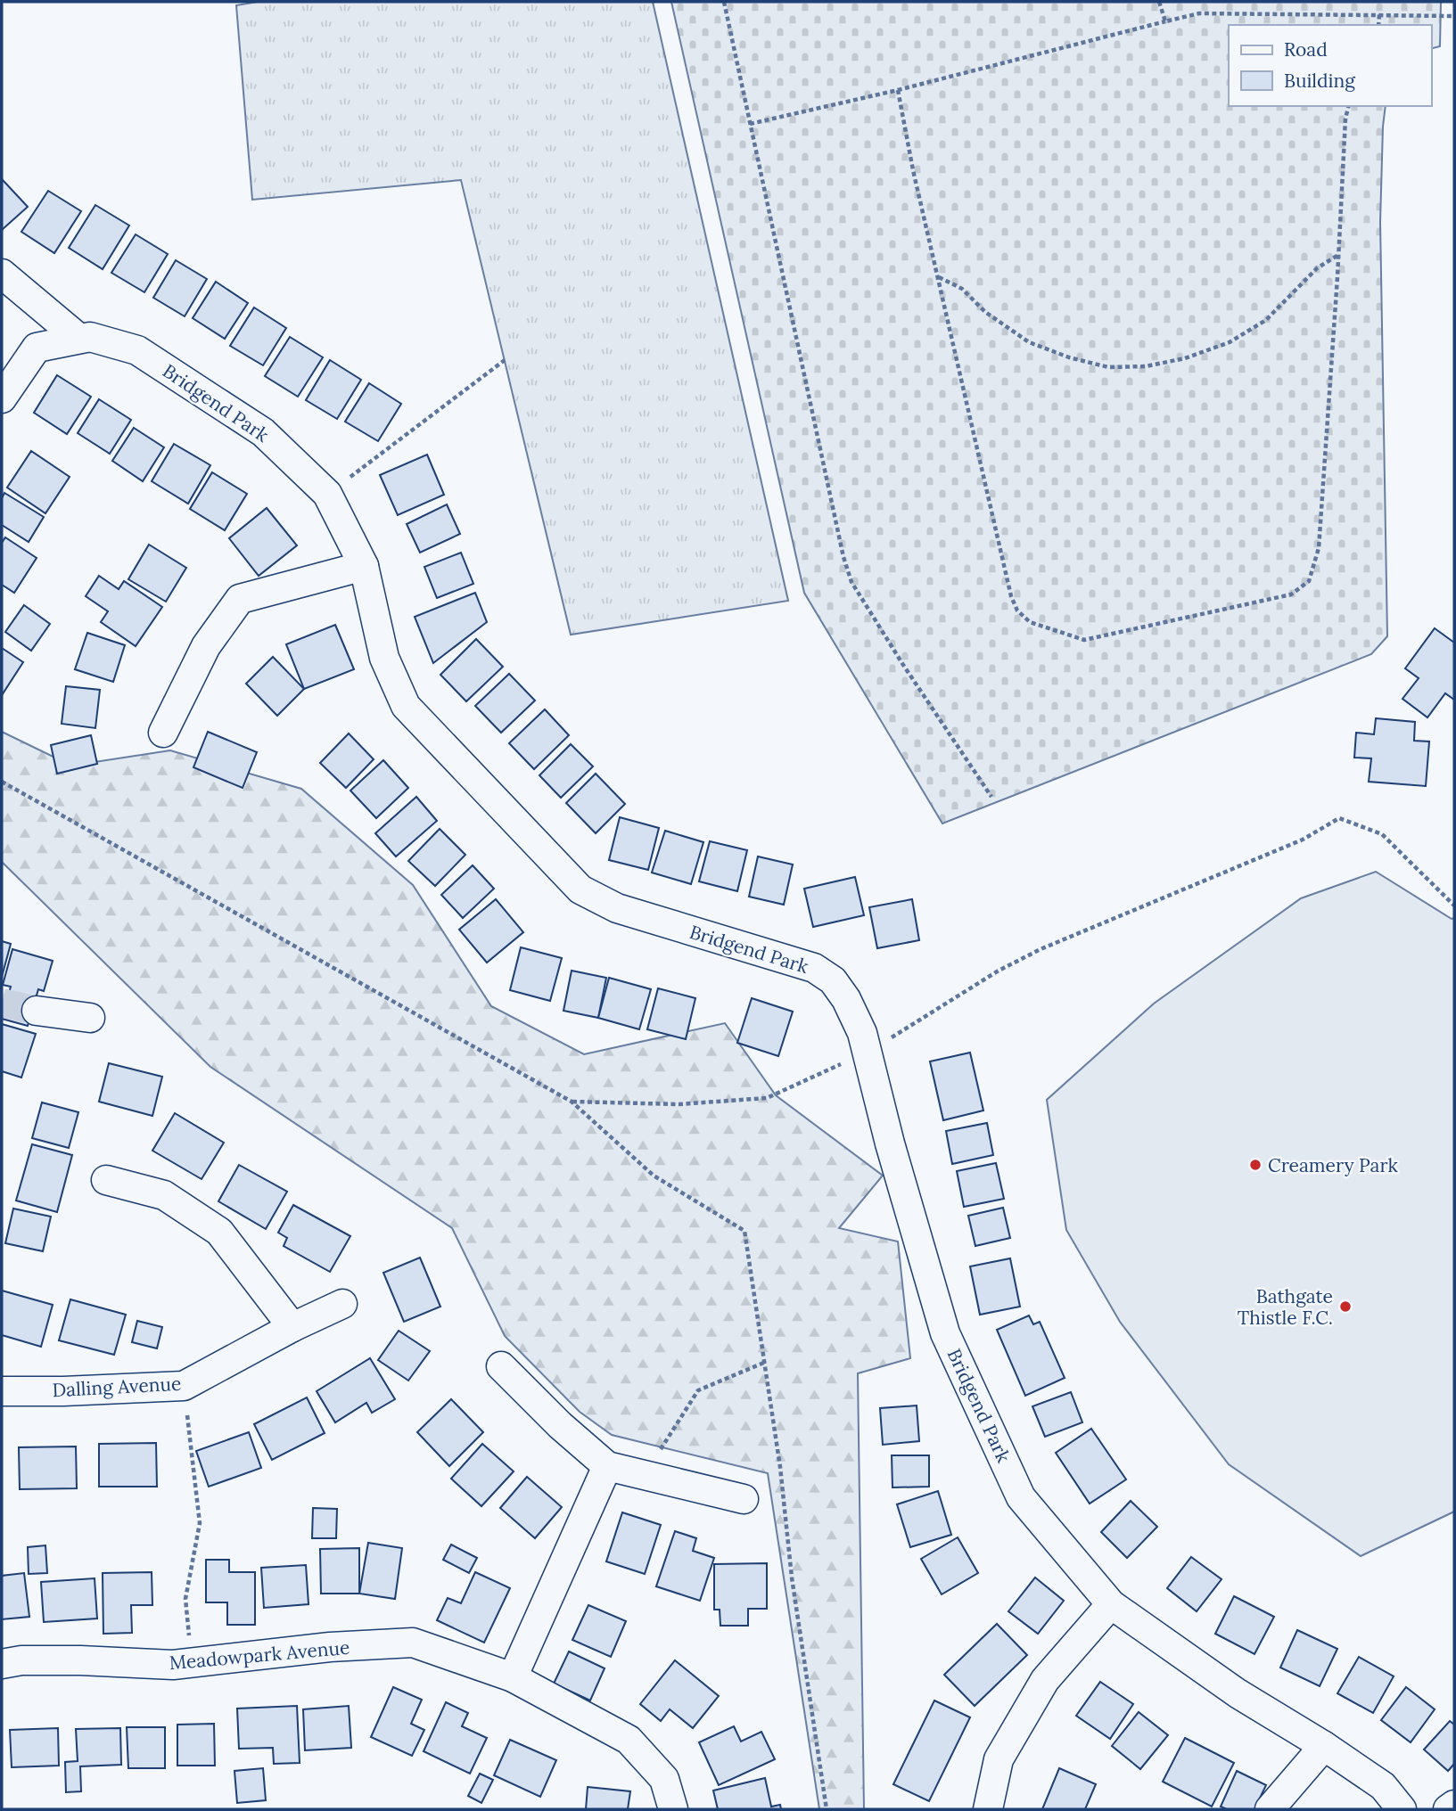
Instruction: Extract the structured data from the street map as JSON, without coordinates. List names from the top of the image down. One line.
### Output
{"streets":{"street":["Bridgend Park","Dalling Avenue","Meadowpark Avenue"]},"places":["Creamery Park","Bathgate Thistle F.C."],"legend":["Road","Building"]}
